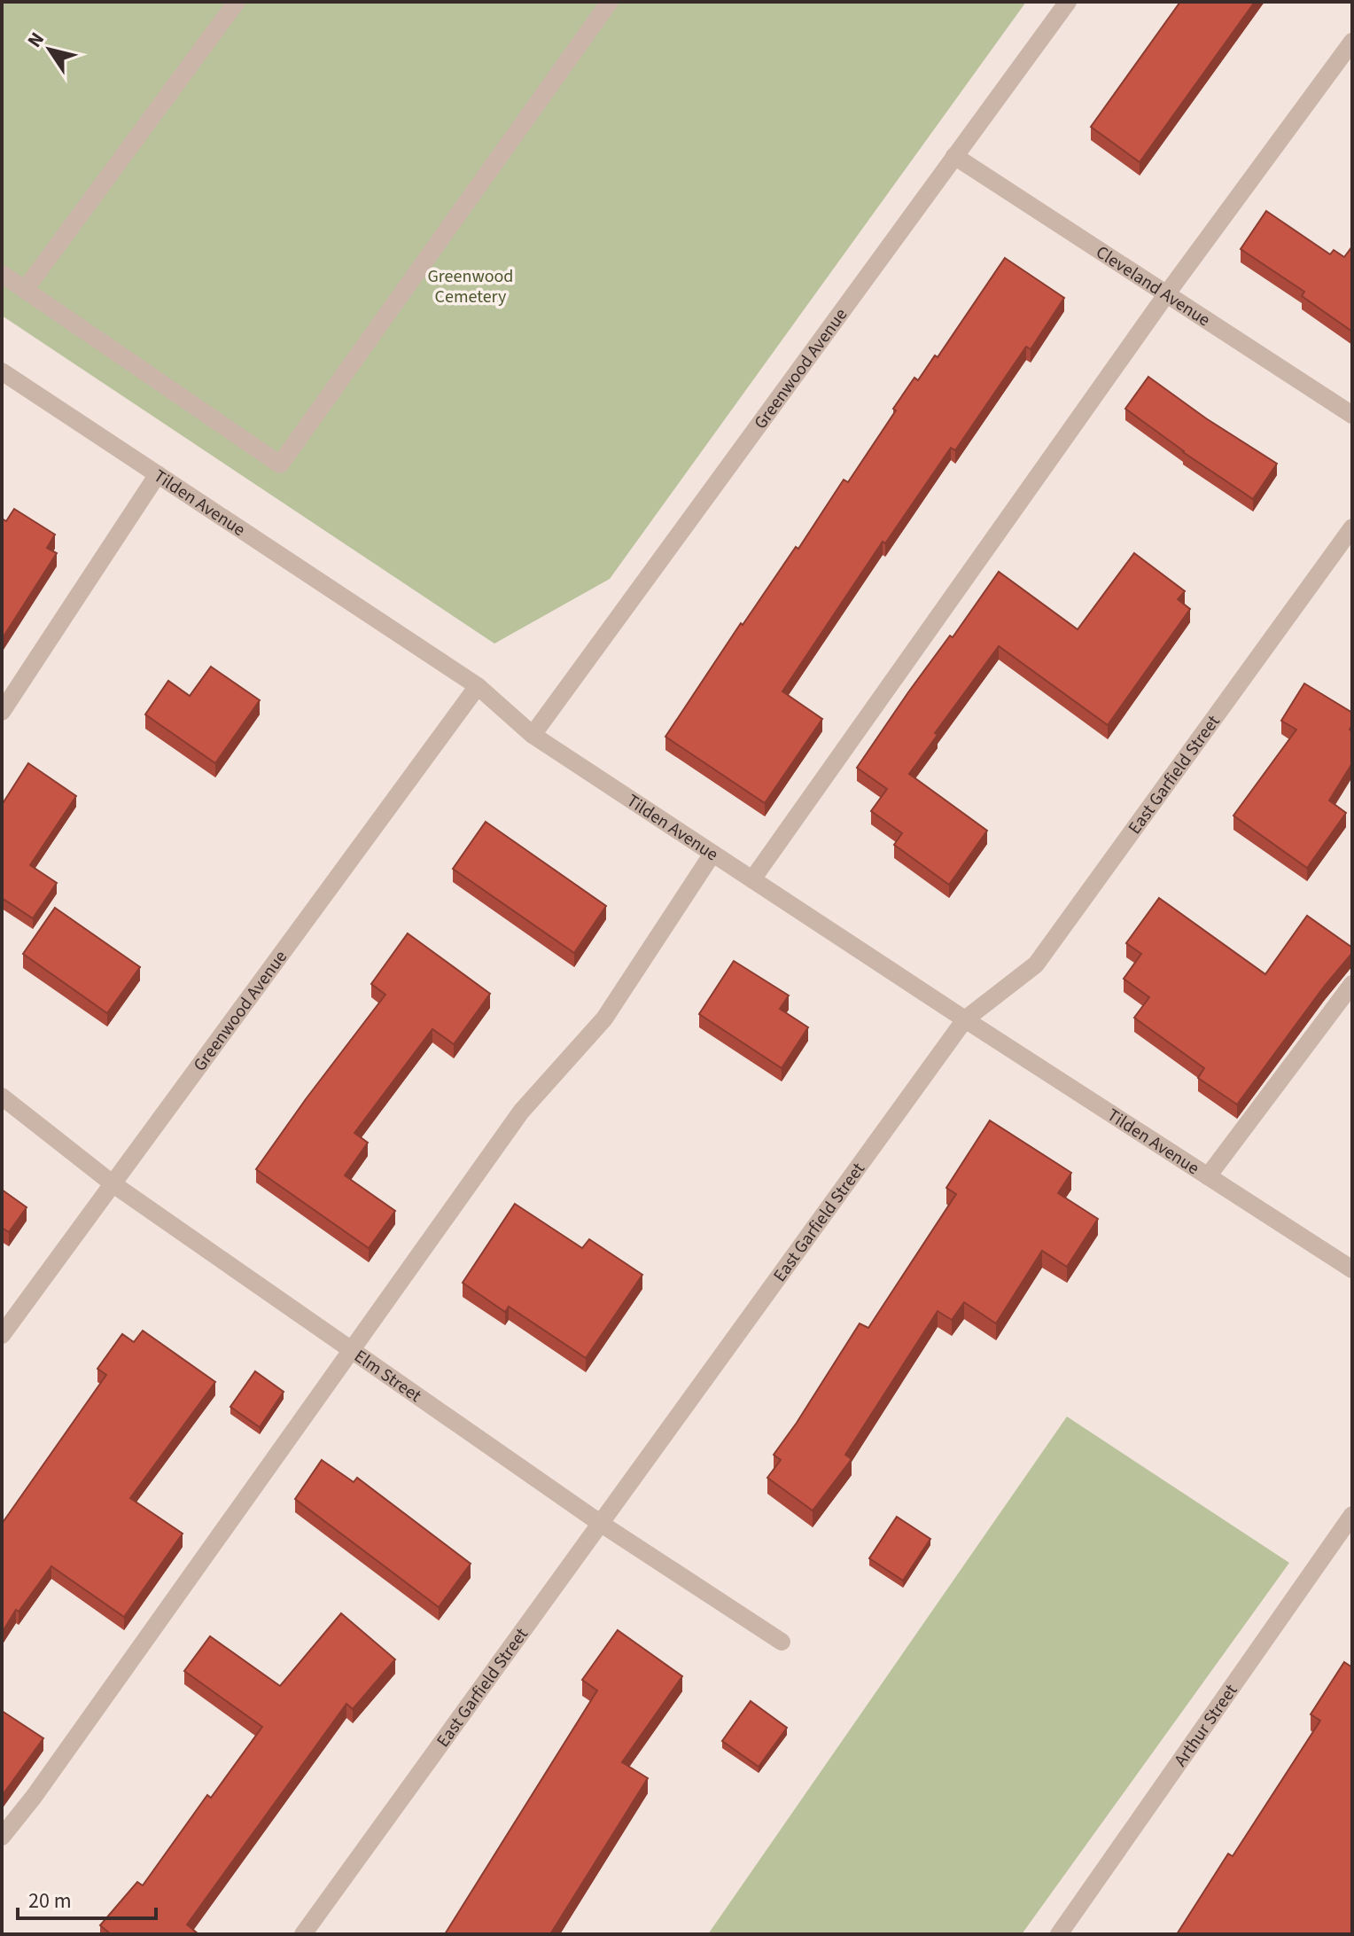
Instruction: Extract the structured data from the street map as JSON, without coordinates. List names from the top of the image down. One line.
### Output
{"streets":{"street":["Cleveland Avenue","Greenwood Avenue","Tilden Avenue","East Garfield Street","Elm Street","Arthur Street"]},"crossings":[["Cleveland Avenue","Greenwood Avenue"],["Greenwood Avenue","Tilden Avenue"],["Greenwood Avenue","Elm Street"],["Tilden Avenue","East Garfield Street"],["East Garfield Street","Elm Street"]],"parks":["Greenwood Cemetery"],"scale_bar":"20 m","north":"top left"}
